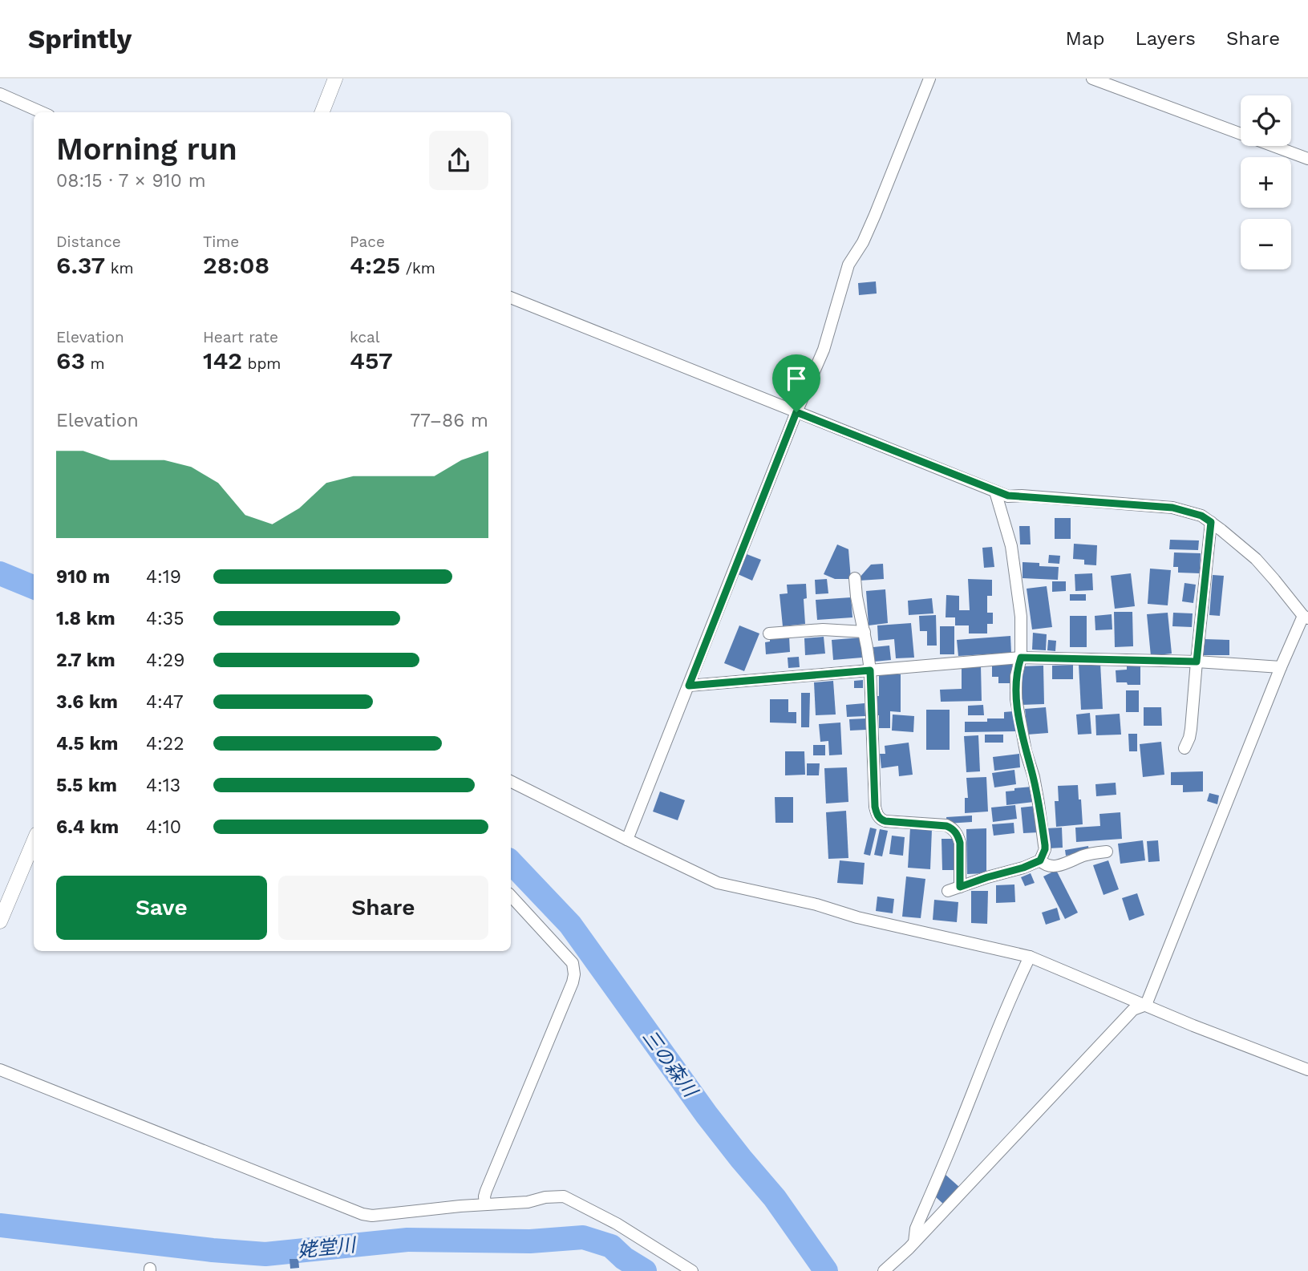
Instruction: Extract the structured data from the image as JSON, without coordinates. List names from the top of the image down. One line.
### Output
{"water":["三の森川","姥堂川"],"page":{"header":"Sprintly","nav":["Map","Layers","Share"],"map_buttons":["+","−"],"heading":["Morning run","08:15 · 7 × 910 m"],"stats":[["Distance","6.37 km"],["Time","28:08"],["Pace","4:25 /km"],["Elevation","63 m"],["Heart rate","142 bpm"],["kcal","457"]],"chart":["Elevation","77–86 m"],"list":[{"name":"910 m","note":"4:19"},{"name":"1.8 km","note":"4:35"},{"name":"2.7 km","note":"4:29"},{"name":"3.6 km","note":"4:47"},{"name":"4.5 km","note":"4:22"},{"name":"5.5 km","note":"4:13"},{"name":"6.4 km","note":"4:10"}],"buttons":["Save","Share"]}}
